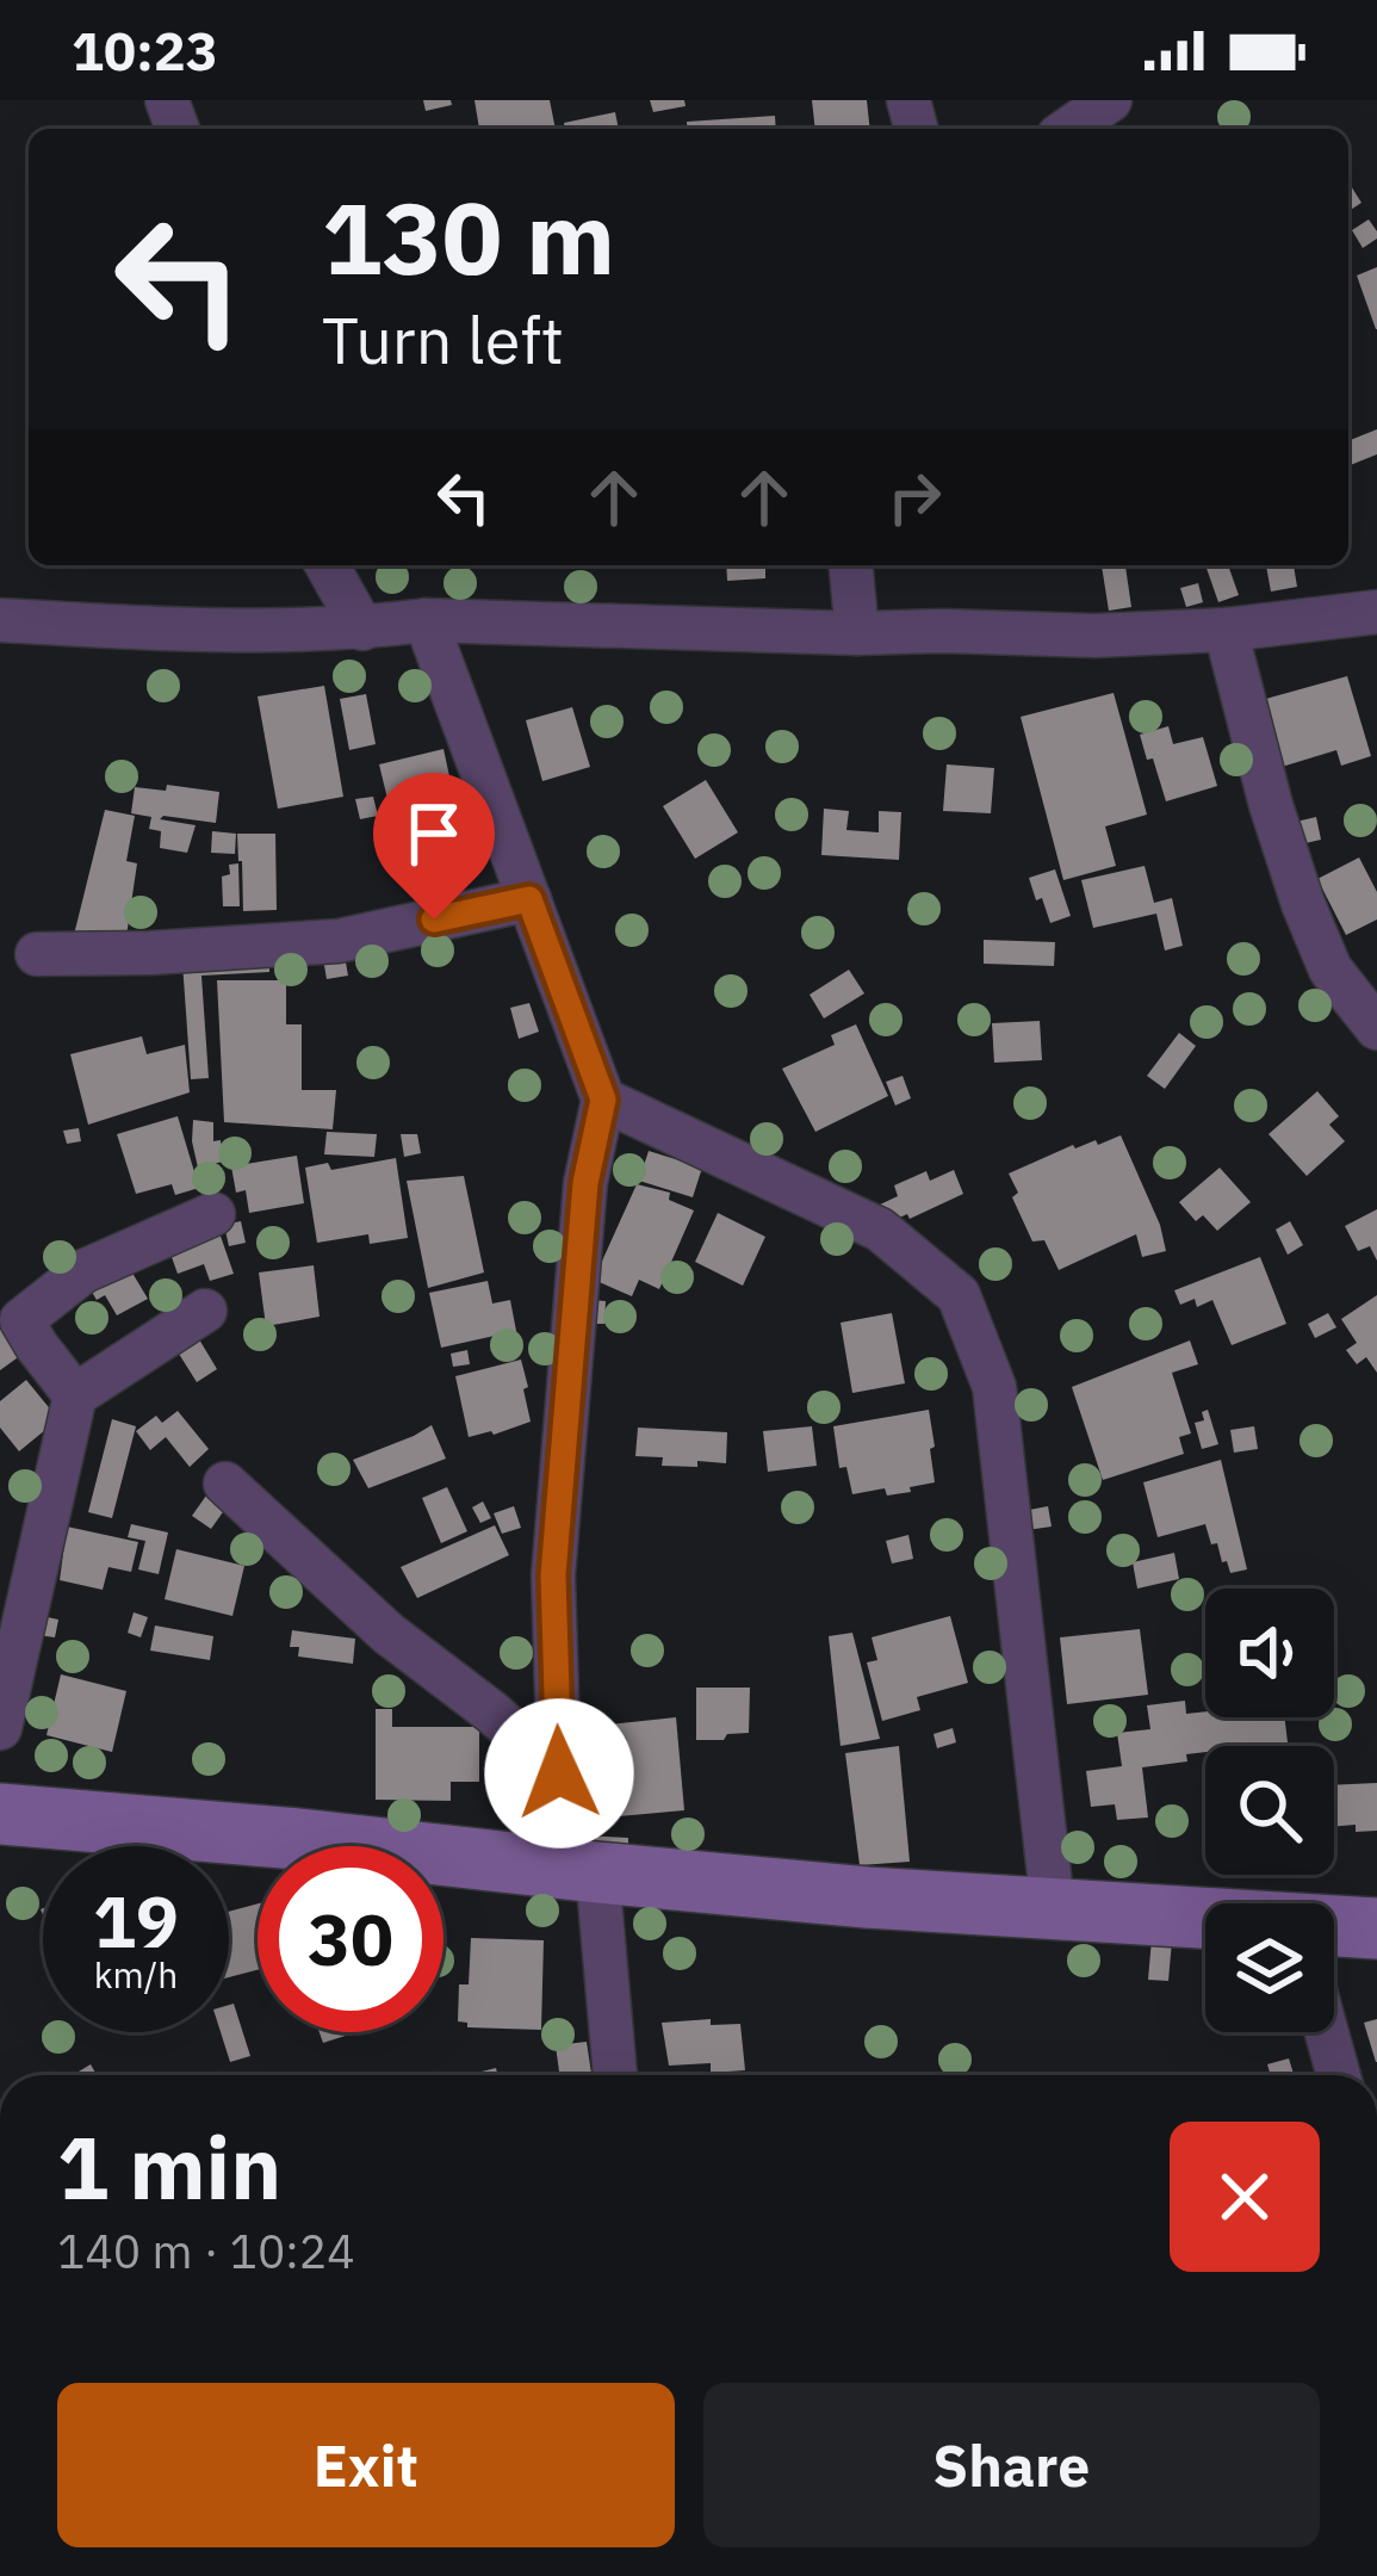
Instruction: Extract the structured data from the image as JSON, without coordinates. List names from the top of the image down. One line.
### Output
{"page":{"status":"10:23","turn":["130 m","Turn left"],"speed":"19 km/h","limit":"30","heading":["1 min","140 m · 10:24"],"buttons":["Exit","Share"]}}
